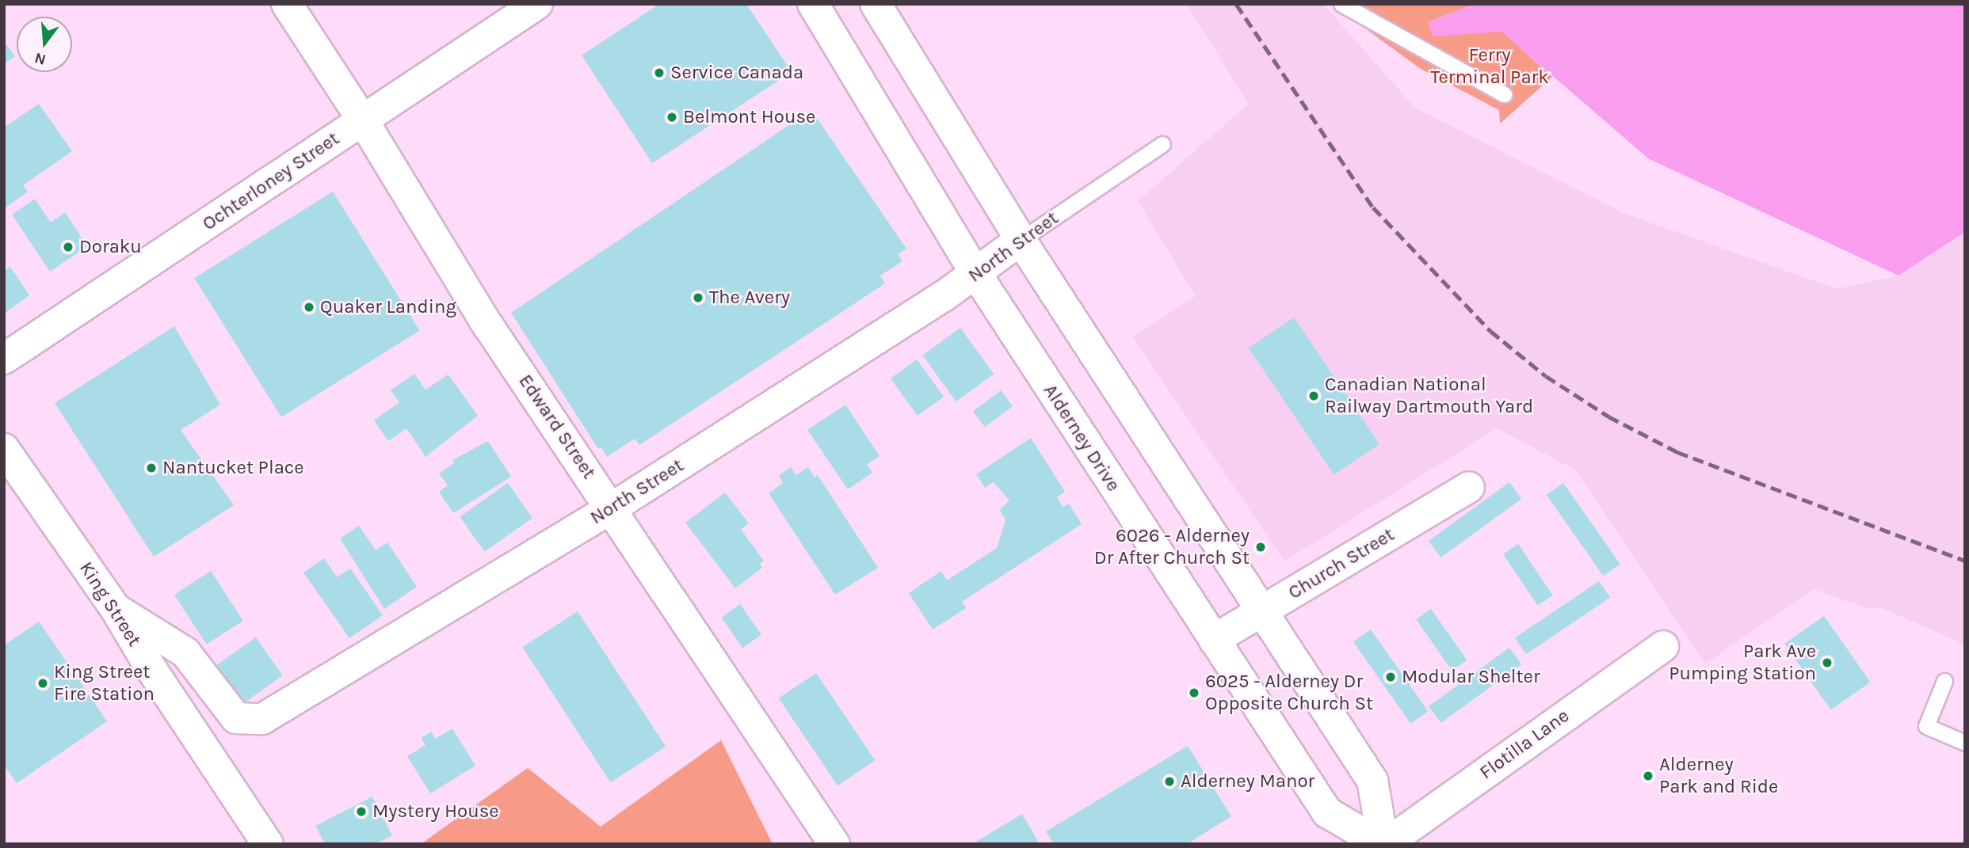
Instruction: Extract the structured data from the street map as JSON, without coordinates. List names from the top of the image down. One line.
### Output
{"streets":{"street":["Ochterloney Street","North Street","Edward Street","Alderney Drive","Church Street","King Street","Flotilla Lane"]},"crossings":[["Ochterloney Street","Edward Street"],["North Street","Edward Street"],["North Street","Alderney Drive"],["North Street","King Street"],["Alderney Drive","Church Street"],["Alderney Drive","Flotilla Lane"]],"parks":["Ferry Terminal Park"],"places":["Service Canada","Belmont House","Doraku","The Avery","Quaker Landing","Canadian National Railway Dartmouth Yard","Nantucket Place","6026 - Alderney Dr After Church St","Park Ave Pumping Station","Modular Shelter","King Street Fire Station","6025 - Alderney Dr Opposite Church St","Alderney Park and Ride","Alderney Manor","Mystery House"],"north":"bottom"}
